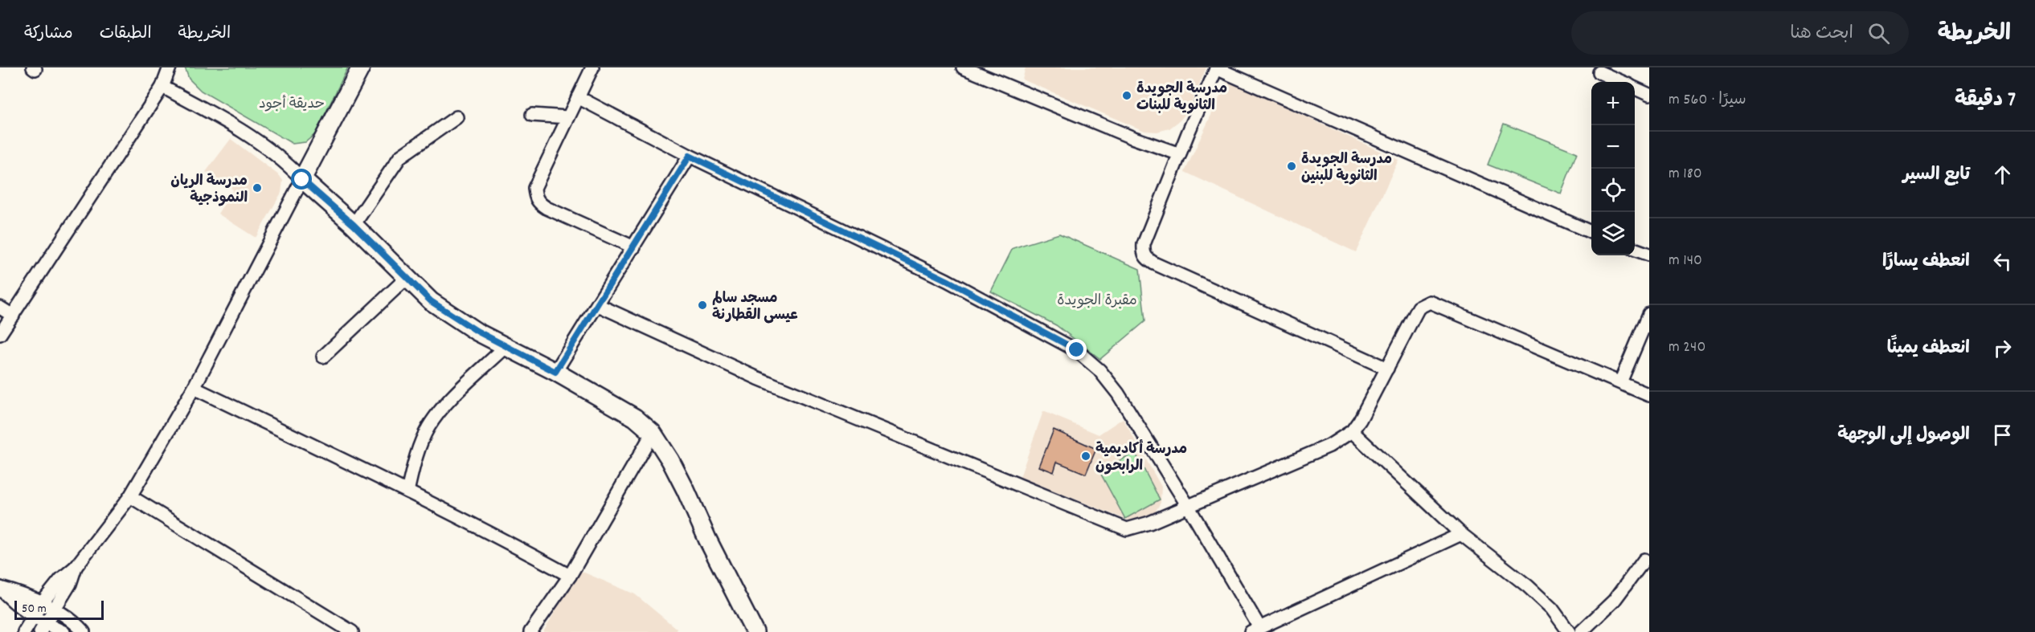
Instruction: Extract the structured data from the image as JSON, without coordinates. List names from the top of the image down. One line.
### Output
{"parks":["حديقة أجود","مقبرة الجويدة"],"places":["مدرسة الجويدة الثانوية للبنات","مدرسة الجويدة الثانوية للبنين","مدرسة الريان النموذجية","مسجد سالم عيسى القطارنة","مدرسة أكاديمية الرابحون"],"scale_bar":"50 m","page":{"header":"الخريطة","search":"ابحث هنا","nav":["الخريطة","الطبقات","مشاركة"],"heading":["7 دقيقة","سيرًا · 560 m"],"map_buttons":["+","−"],"list":[["تابع السير","180 m"],["انعطف يسارًا","140 m"],["انعطف يمينًا","240 m"],"الوصول إلى الوجهة"],"scale":"50 m"}}
